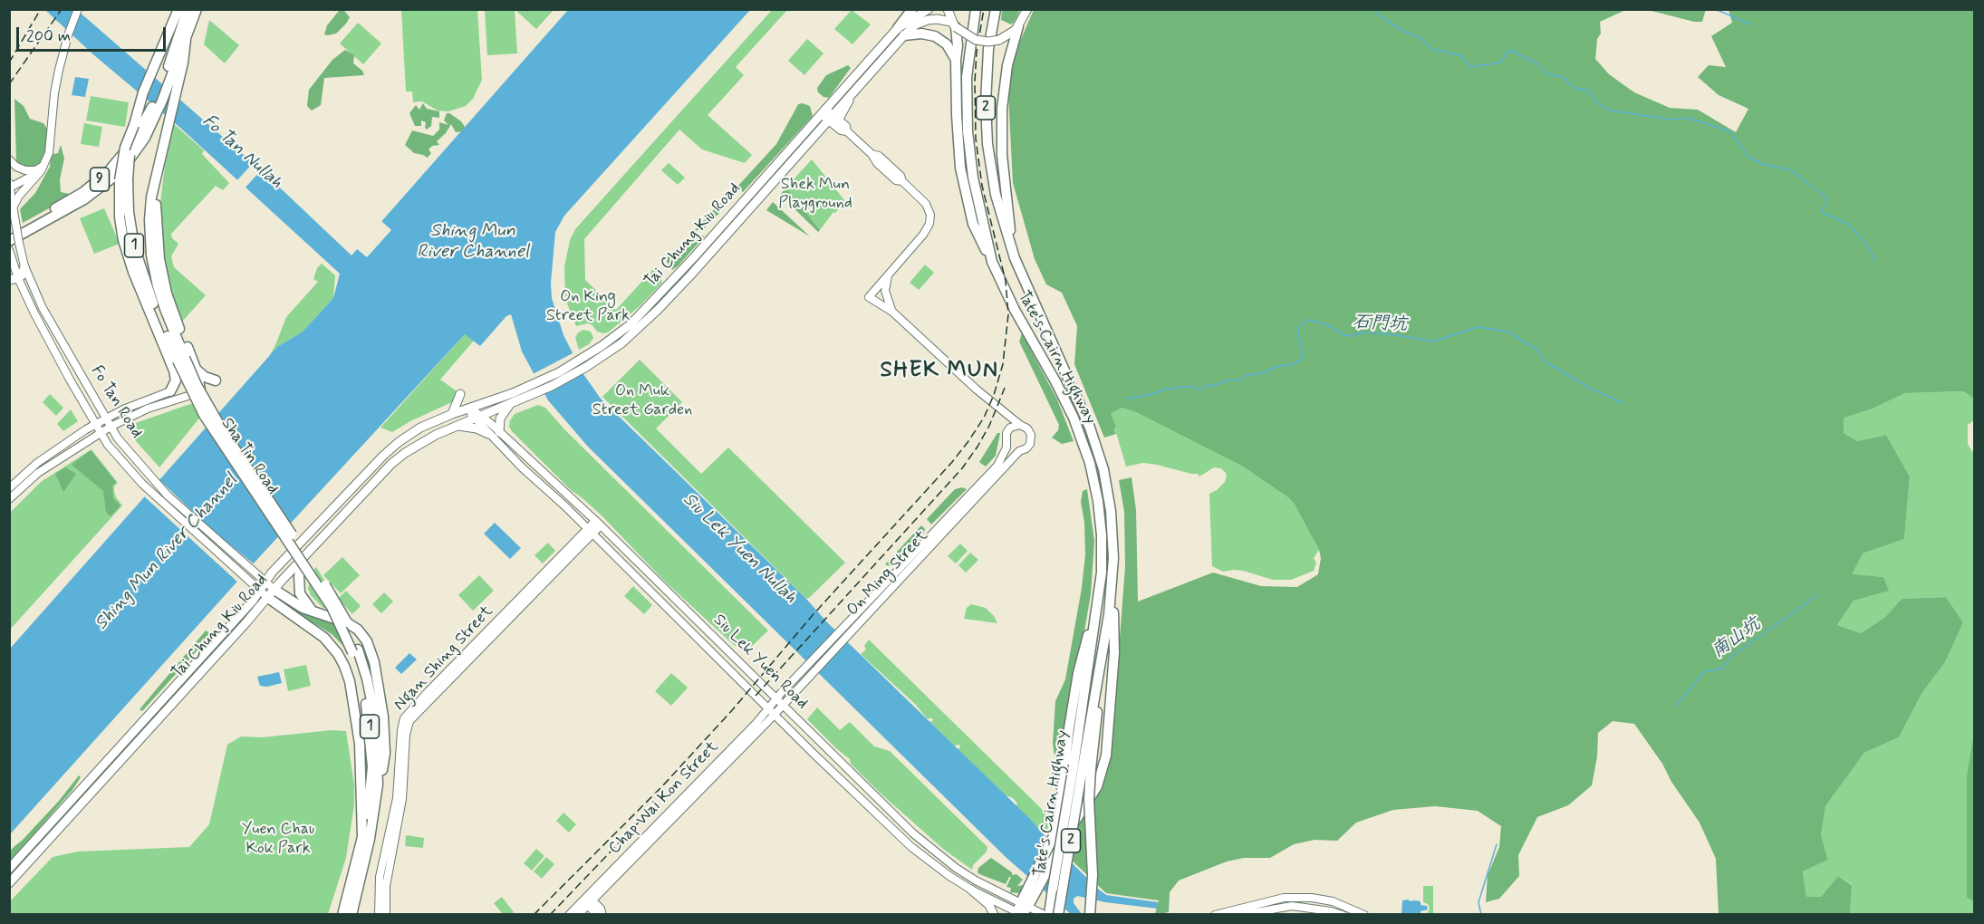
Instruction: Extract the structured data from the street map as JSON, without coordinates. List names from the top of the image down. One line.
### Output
{"streets":{"highway":["2","9","1","Tate's Cairn Highway","Sha Tin Road"],"main road":["Tai Chung Kiu Road","Fo Tan Road","Siu Lek Yuen Road"],"street":["On Ming Street","Ngan Shing Street","Chap Wai Kon Street"]},"crossings":[["9","Fo Tan Road"],["9","Sha Tin Road"],["Tai Chung Kiu Road","Fo Tan Road"],["Tai Chung Kiu Road","Siu Lek Yuen Road"],["Tate's Cairn Highway","Siu Lek Yuen Road"],["On Ming Street","Siu Lek Yuen Road"],["On Ming Street","Chap Wai Kon Street"],["Ngan Shing Street","Siu Lek Yuen Road"],["Siu Lek Yuen Road","Chap Wai Kon Street"]],"districts":["SHEK MUN"],"water":["Fo Tan Nullah","Shing Mun River Channel","石門坑","Siu Lek Yuen Nullah","南山坑"],"parks":["Shek Mun Playground","On King Street Park","On Muk Street Garden","Yuen Chau Kok Park"],"scale_bar":"200 m"}
